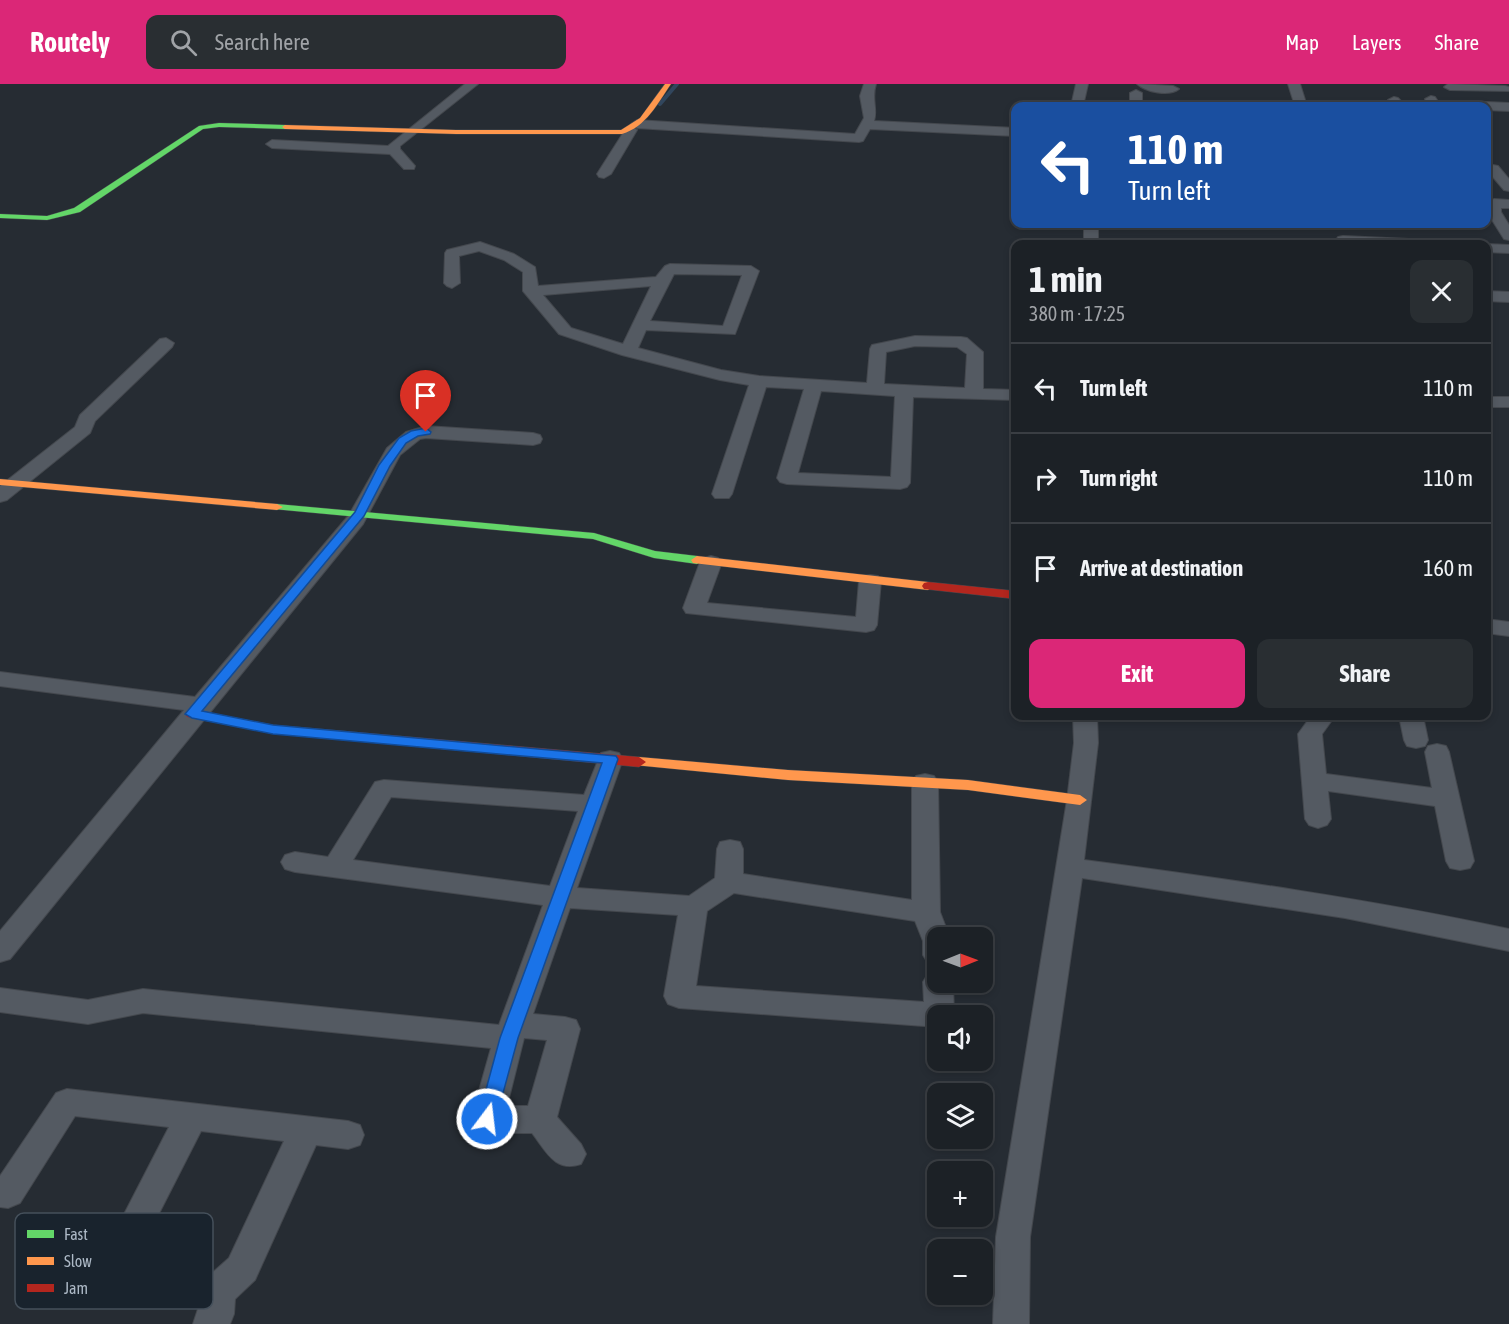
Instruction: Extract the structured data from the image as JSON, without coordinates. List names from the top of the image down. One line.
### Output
{"legend":["Fast","Slow","Jam"],"north":"right","page":{"header":"Routely","search":"Search here","nav":["Map","Layers","Share"],"turn":["110 m","Turn left"],"heading":["1 min","380 m · 17:25"],"list":[{"name":"Turn left","value":"110 m"},{"name":"Turn right","value":"110 m"},{"name":"Arrive at destination","value":"160 m"}],"buttons":["Exit","Share"],"map_buttons":["+","−"]}}
